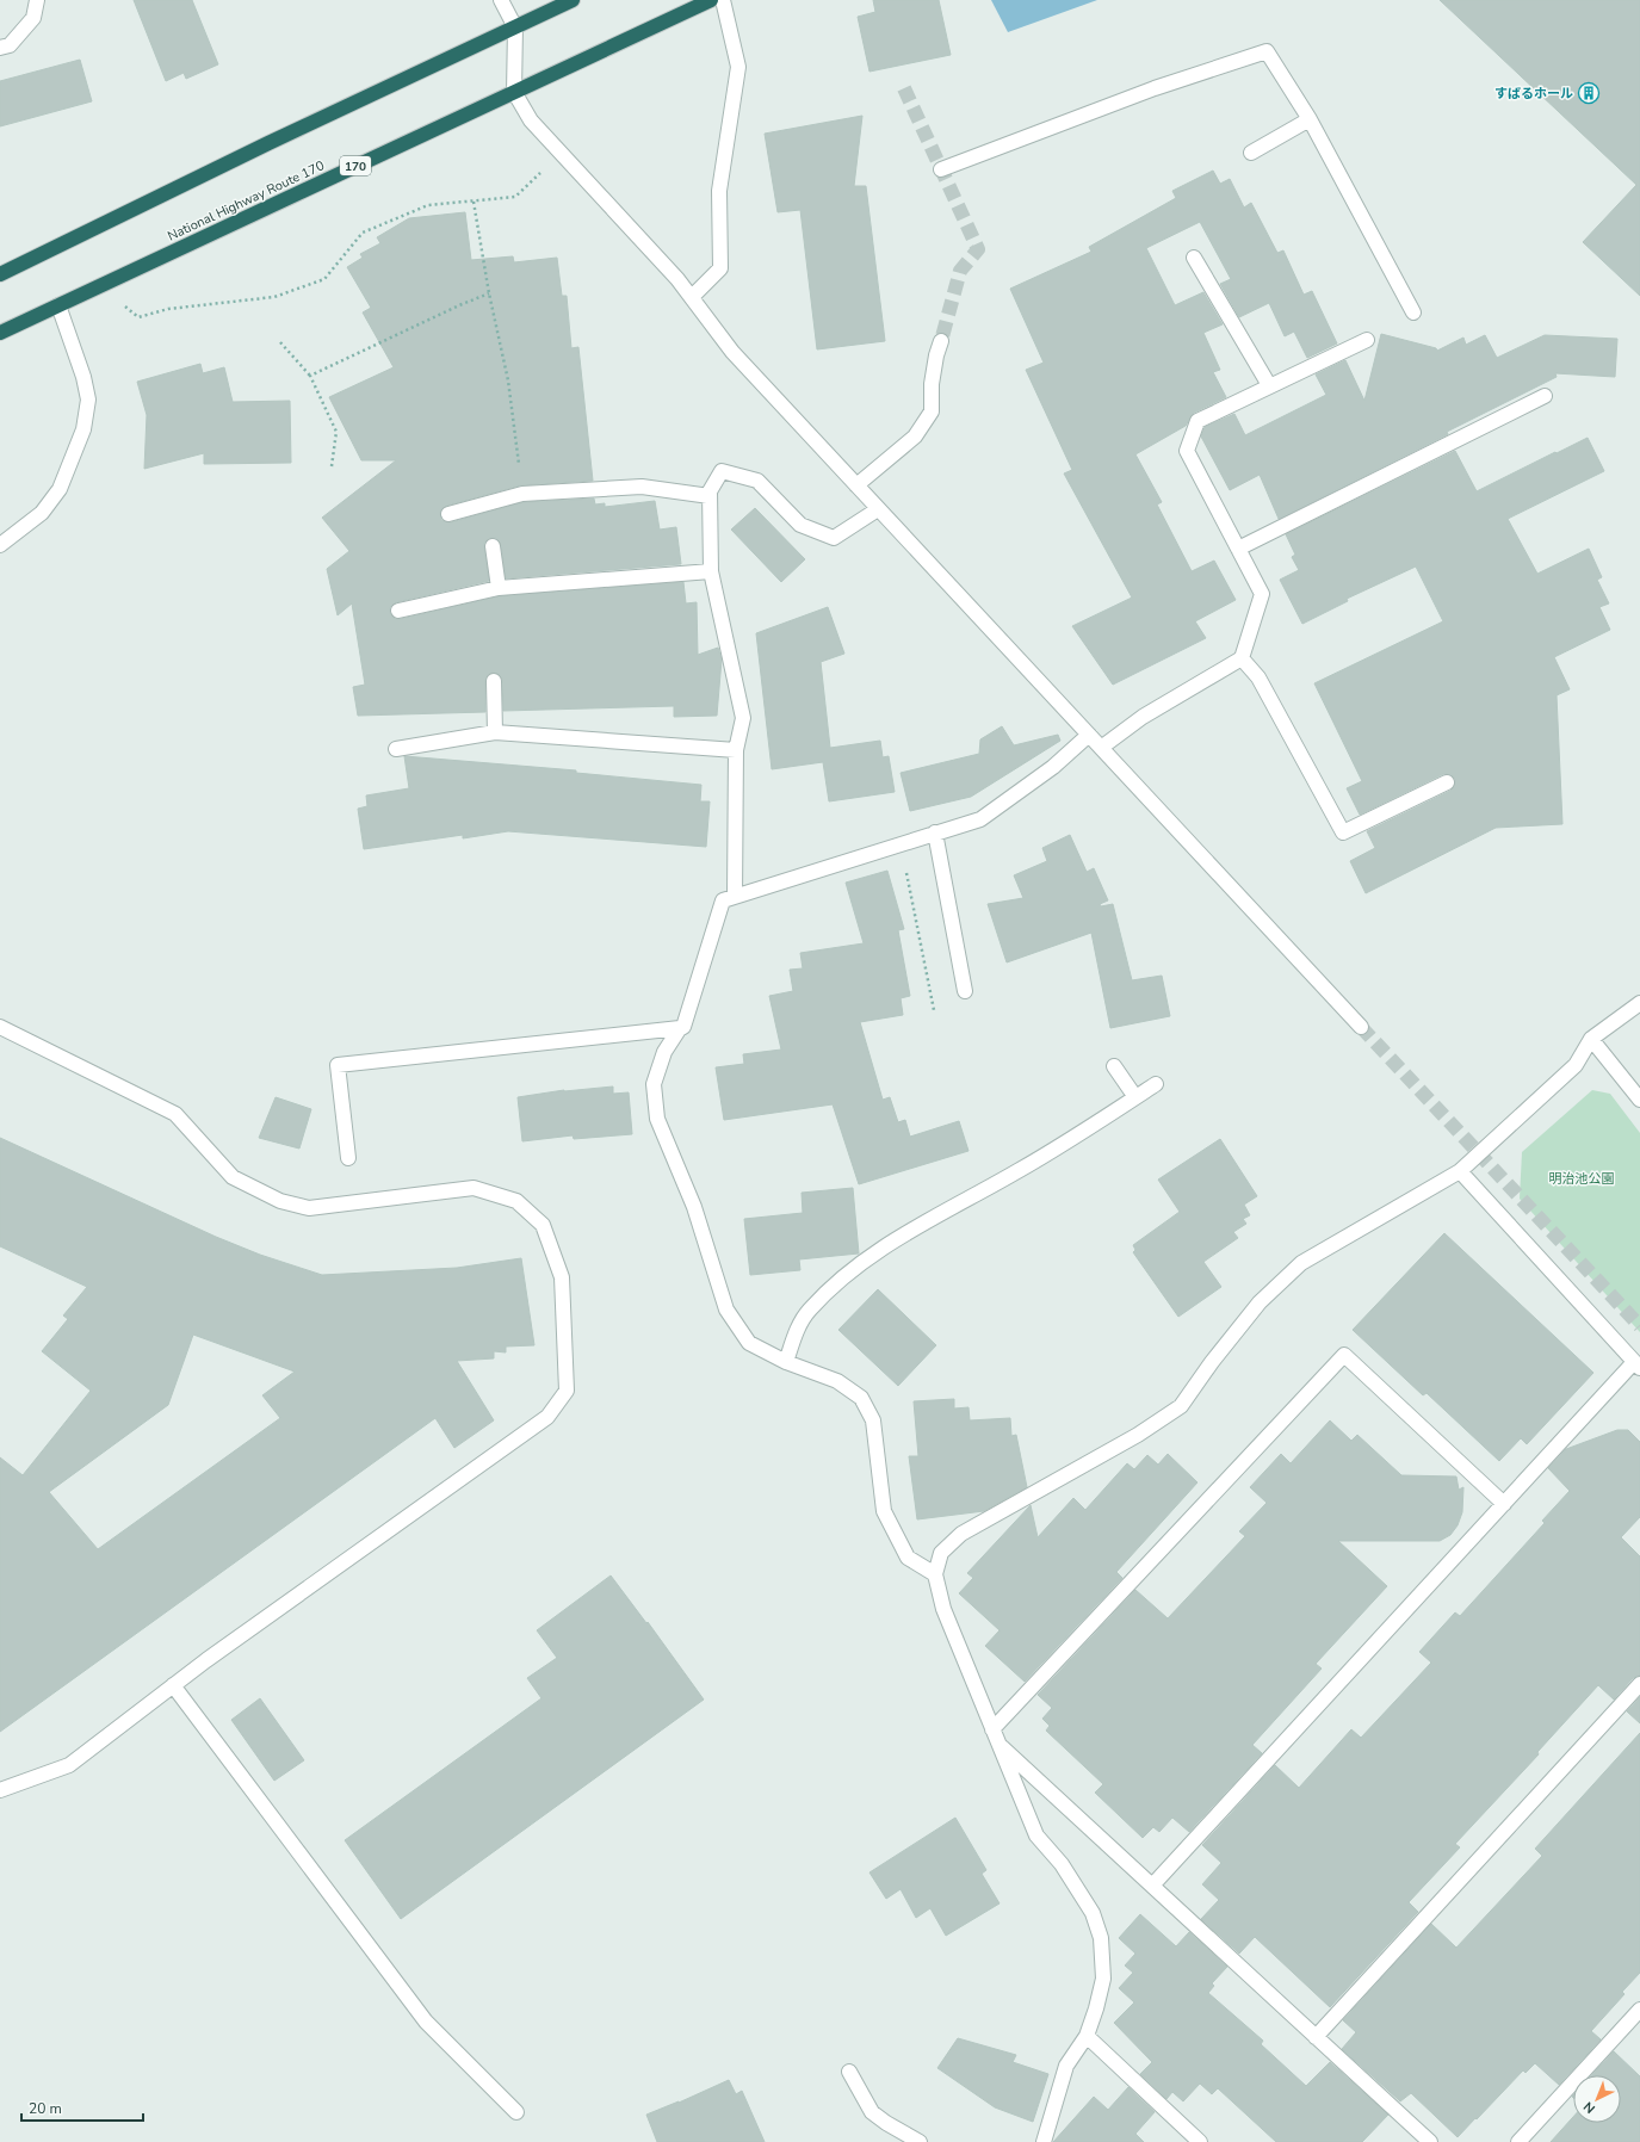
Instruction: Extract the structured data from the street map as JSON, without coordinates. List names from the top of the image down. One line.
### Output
{"streets":{"highway":["170","National Highway Route 170"]},"parks":["明治池公園"],"places":{"building":["すばるホール"]},"scale_bar":"20 m","north":"bottom left"}
